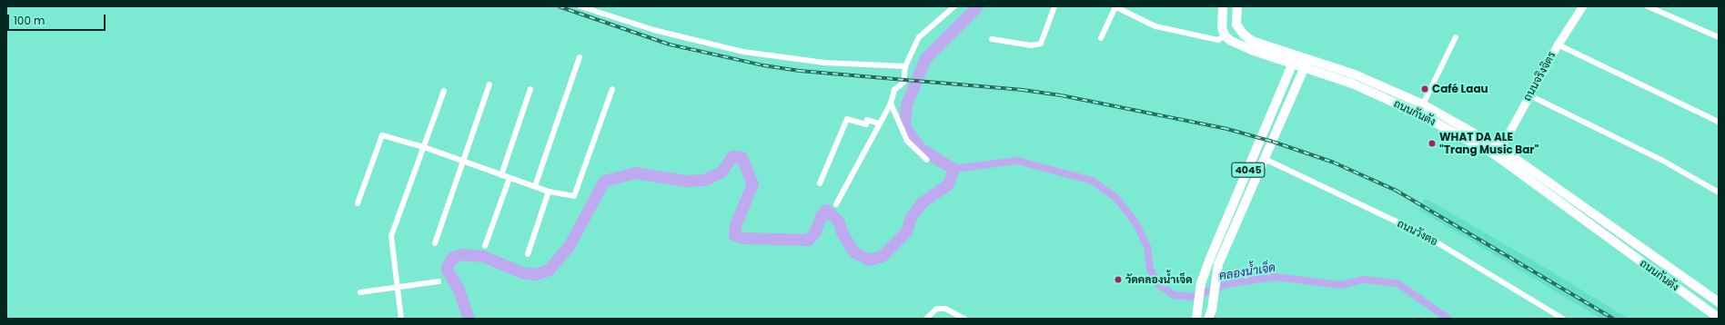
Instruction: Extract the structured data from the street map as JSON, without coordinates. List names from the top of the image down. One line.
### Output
{"streets":{"main road":["ถนนกันตัง","4045"],"street":["ถนนจริงจิตร","ถนนวังตอ"]},"crossings":[["ถนนจริงจิตร","ถนนกันตัง"],["ถนนกันตัง","4045"],["4045","ถนนวังตอ"]],"water":["คลองน้ำเจ็ด"],"places":["Café Laau","WHAT DA ALE \"Trang Music Bar\"","วัดคลองน้ำเจ็ด"],"scale_bar":"100 m"}
